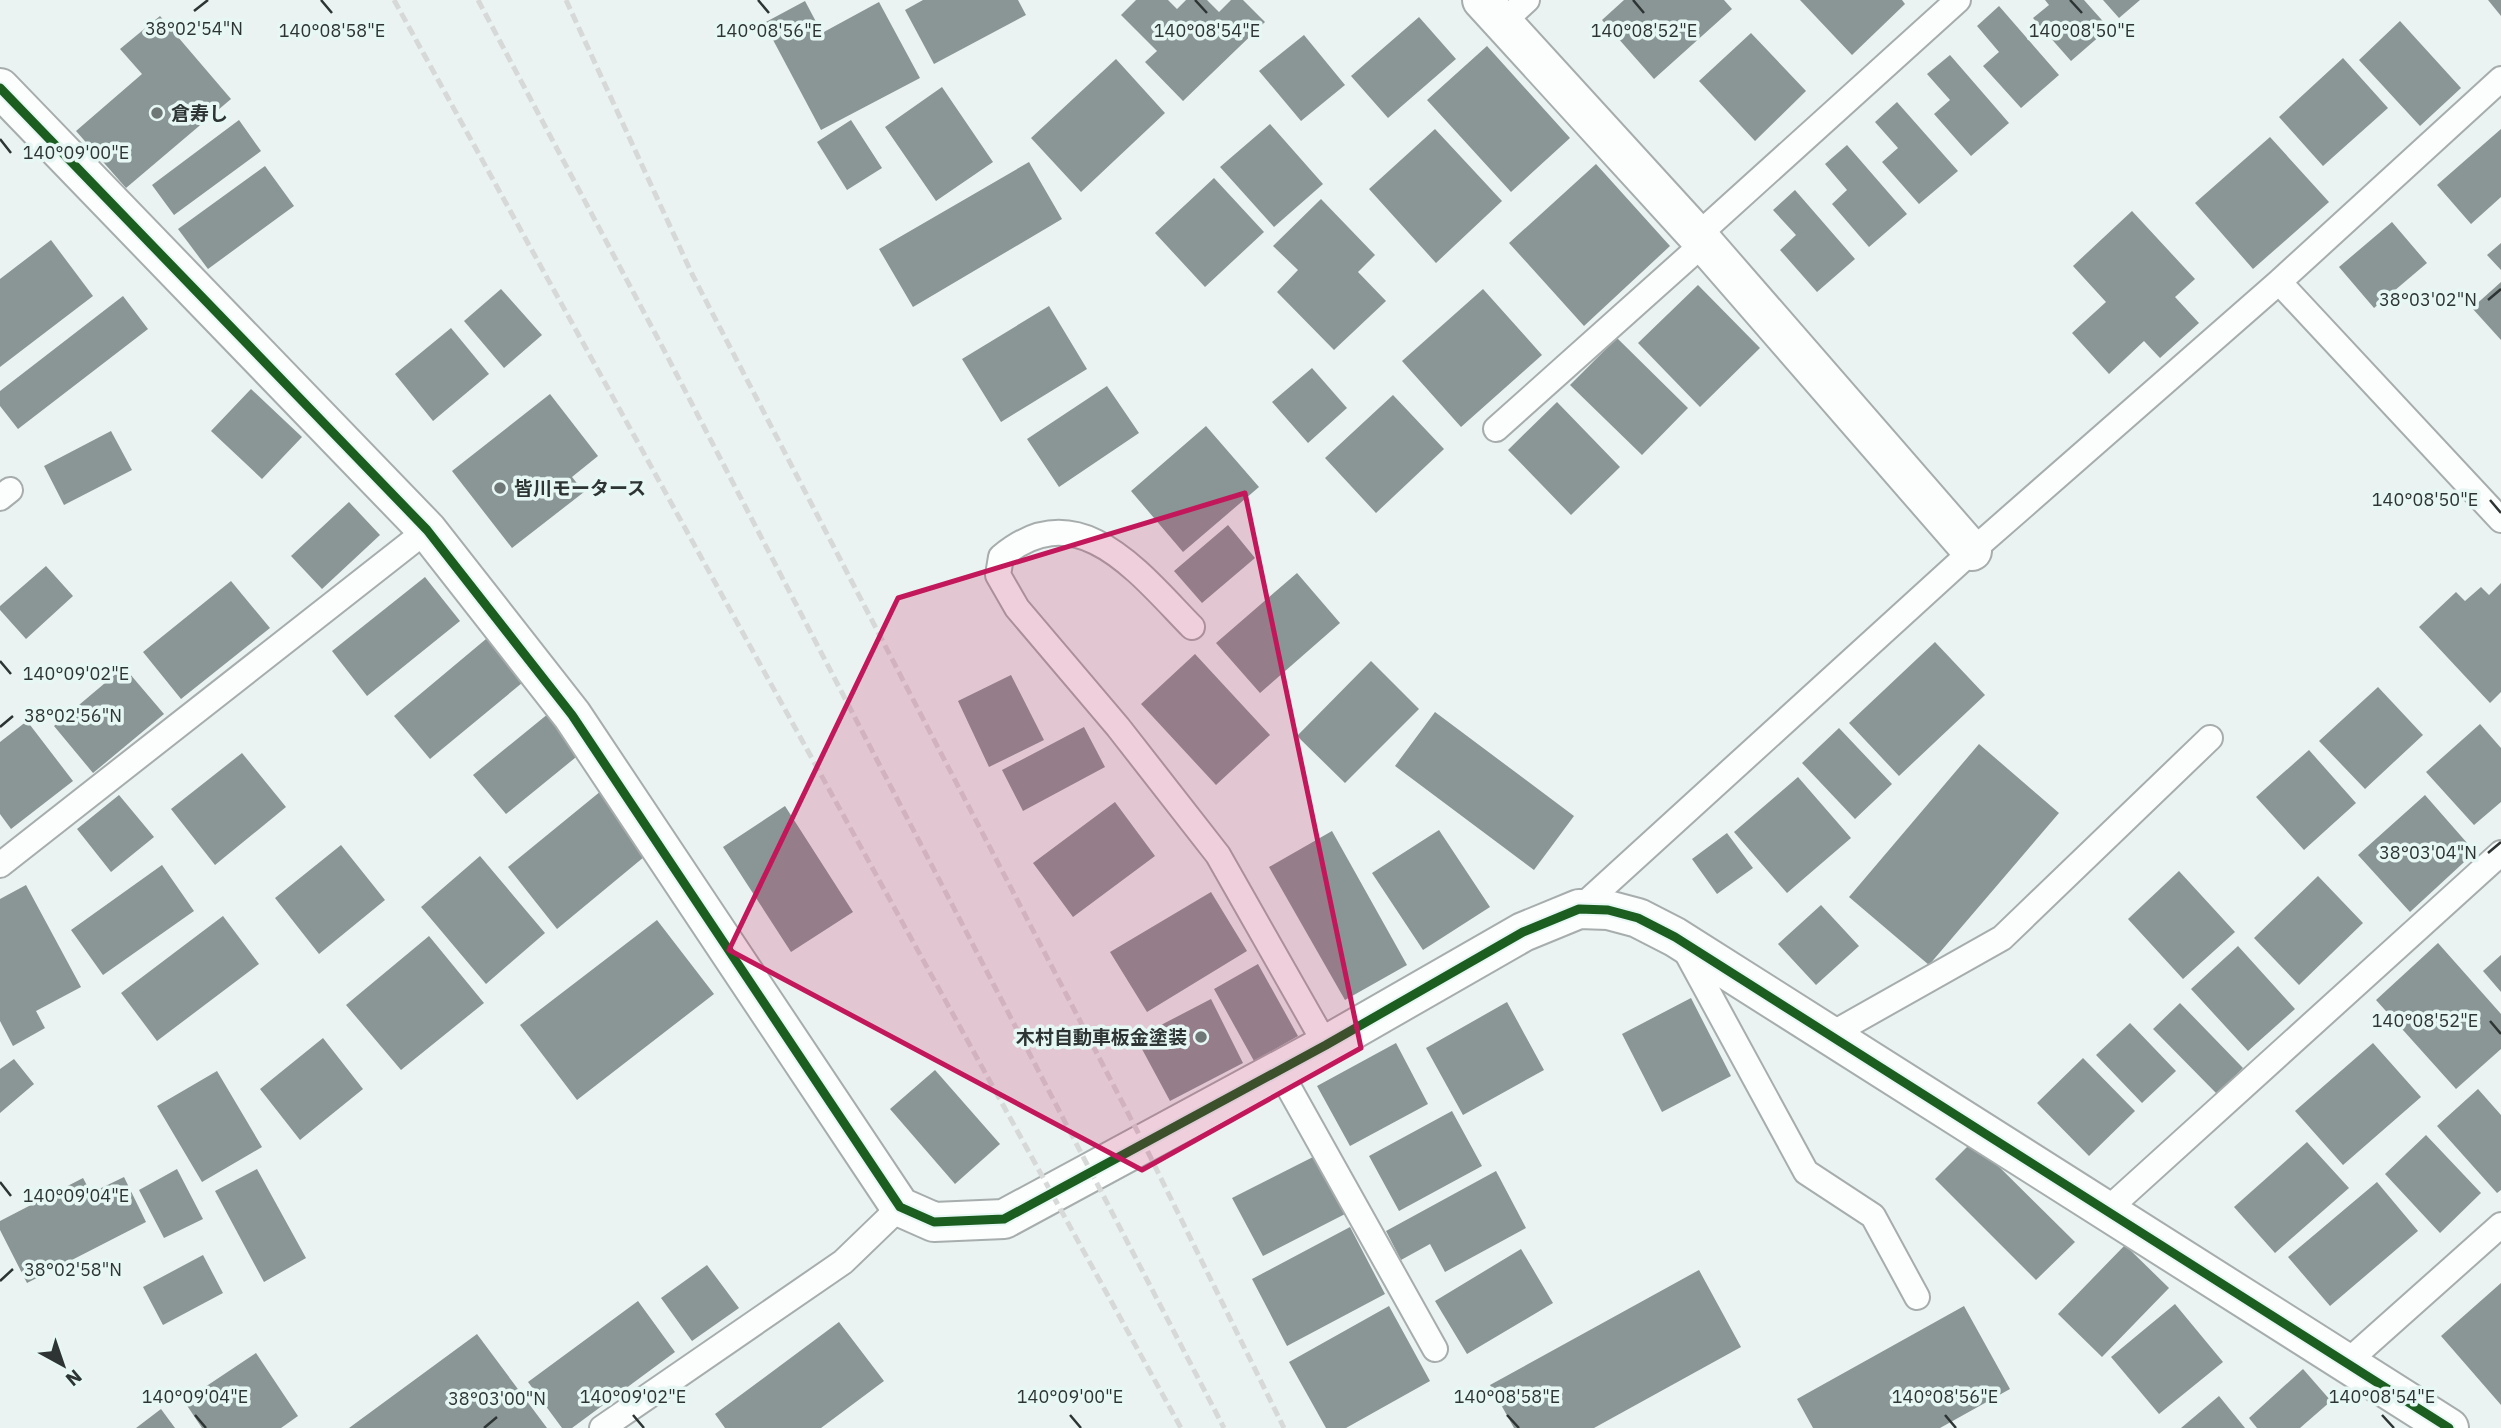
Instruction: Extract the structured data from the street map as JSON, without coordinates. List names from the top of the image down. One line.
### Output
{"places":["倉寿し","皆川モータース","木村自動車板金塗装"],"north":"bottom right","coordinates":["38°02'54\"N","140°08'58\"E","140°08'56\"E","140°08'54\"E","140°08'52\"E","140°08'50\"E","140°09'00\"E","38°03'02\"N","140°09'02\"E","38°02'56\"N","38°03'04\"N","140°09'04\"E","38°02'58\"N","38°03'00\"N"]}
